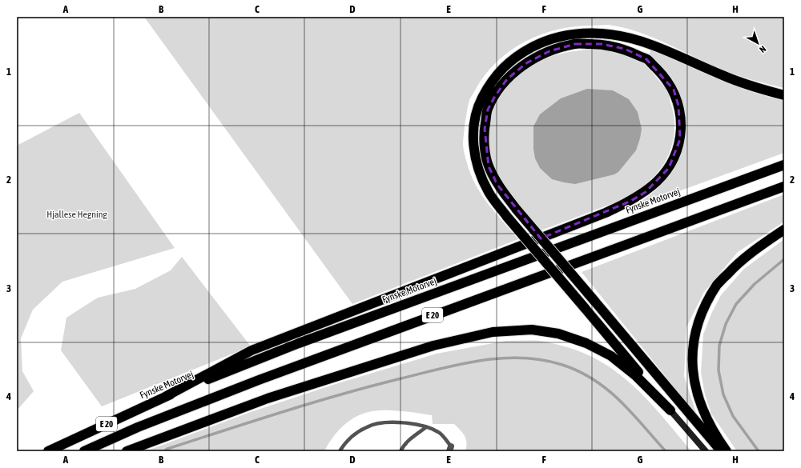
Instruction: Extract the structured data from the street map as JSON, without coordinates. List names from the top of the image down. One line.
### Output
{"streets":{"highway":["Fynske Motorvej","E 20"]},"parks":["Hjallese Hegning"],"north":"bottom right","grid":{"columns":["A","B","C","D","E","F","G","H"],"rows":["1","2","3","4"]}}
